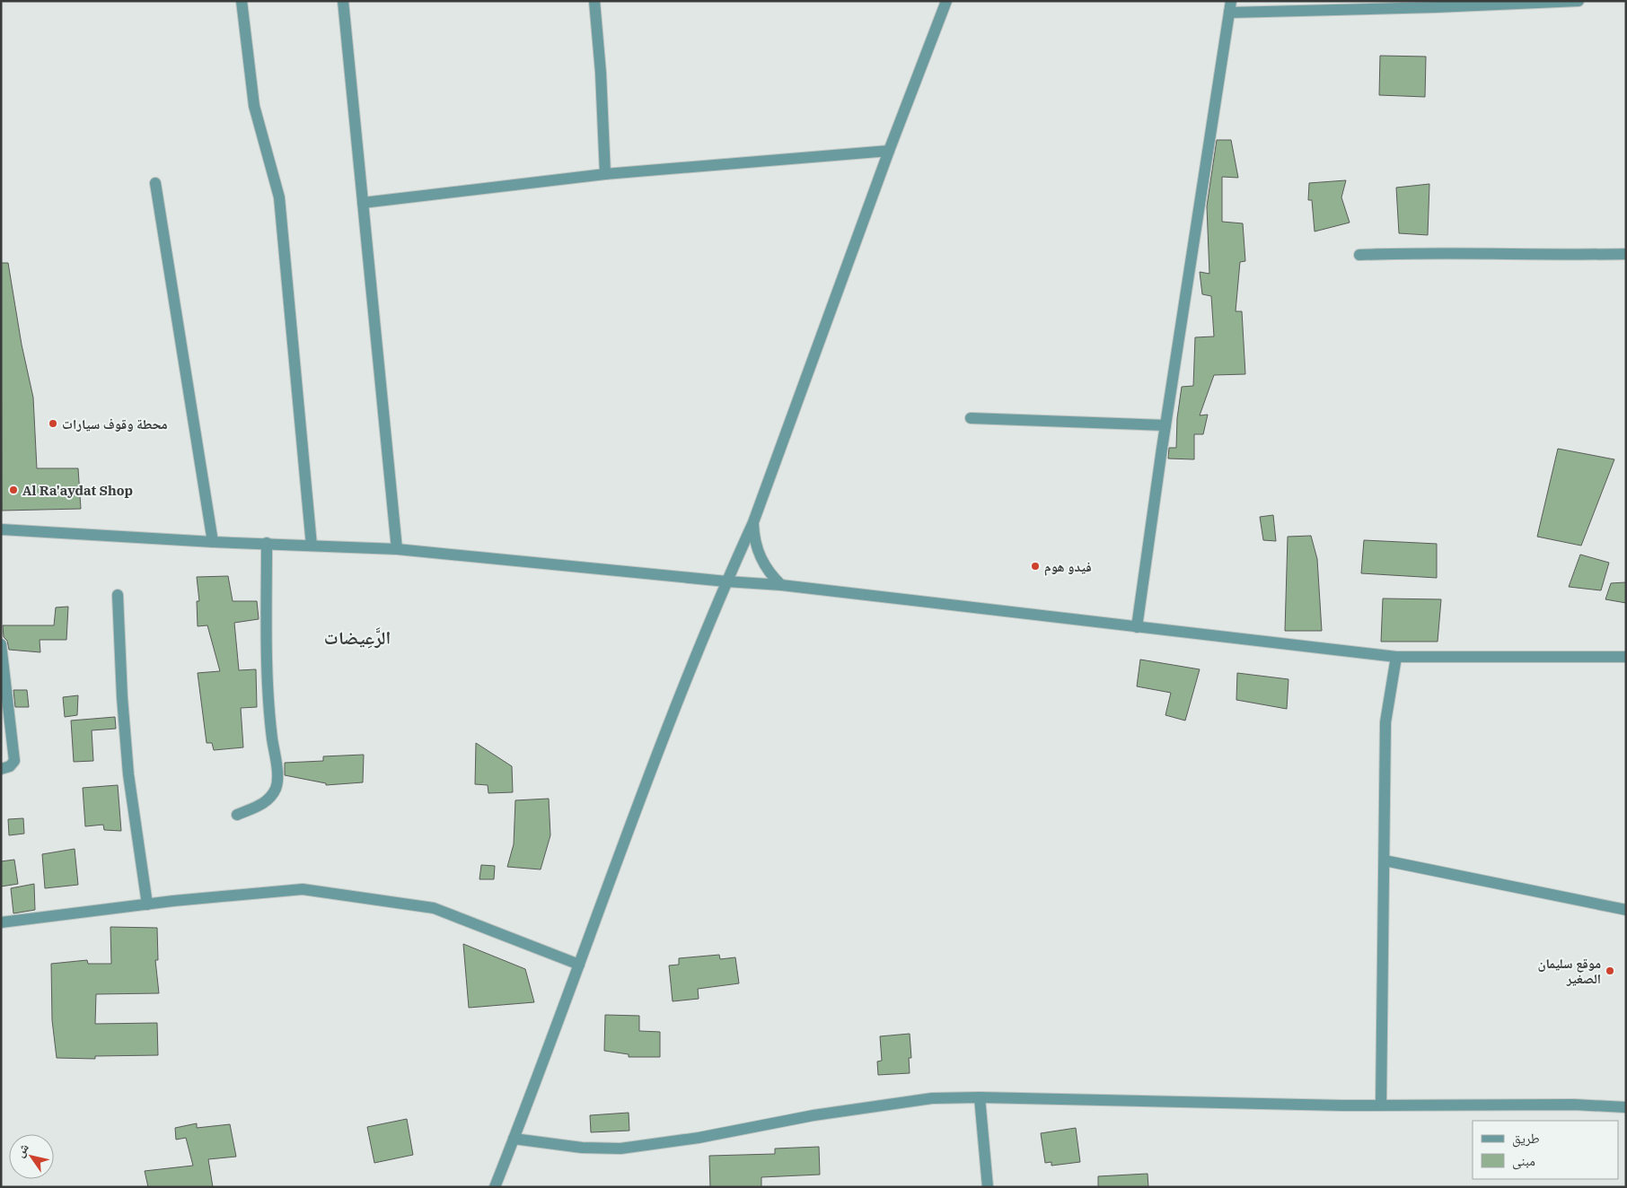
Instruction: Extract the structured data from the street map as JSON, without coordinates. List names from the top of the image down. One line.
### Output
{"districts":["الرَّعِيضات"],"places":["محطة وقوف سيارات","Al Ra'aydat Shop","فيدو هوم","موقع سليمان الصغير"],"legend":["طريق","مبنى"],"north":"top left"}
